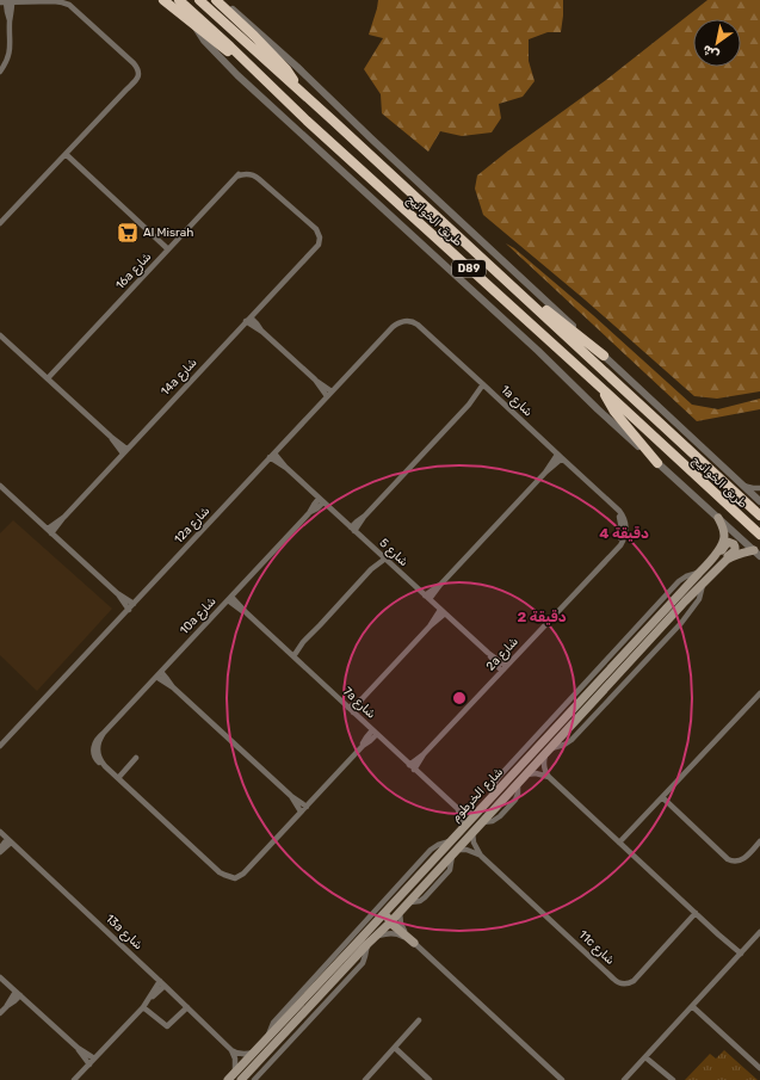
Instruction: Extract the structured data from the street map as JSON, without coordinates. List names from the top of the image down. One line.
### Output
{"streets":{"highway":["طريق الخوانيج","D89"],"main road":["شارع الخرطوم"],"street":["16a شارع","14a شارع","1a شارع","12a شارع","شارع 5","10a شارع","2a شارع","7a شارع","13a شارع","11c شارع"]},"crossings":[["16a شارع","14a شارع"],["1a شارع","12a شارع"],["1a شارع","2a شارع"],["12a شارع","شارع 5"],["شارع 5","10a شارع"],["شارع 5","2a شارع"],["10a شارع","7a شارع"],["2a شارع","7a شارع"],["شارع الخرطوم","11c شارع"]],"places":{"supermarket":["Al Misrah"]},"north":"bottom left","rings":["4 دقيقة","2 دقيقة"]}
